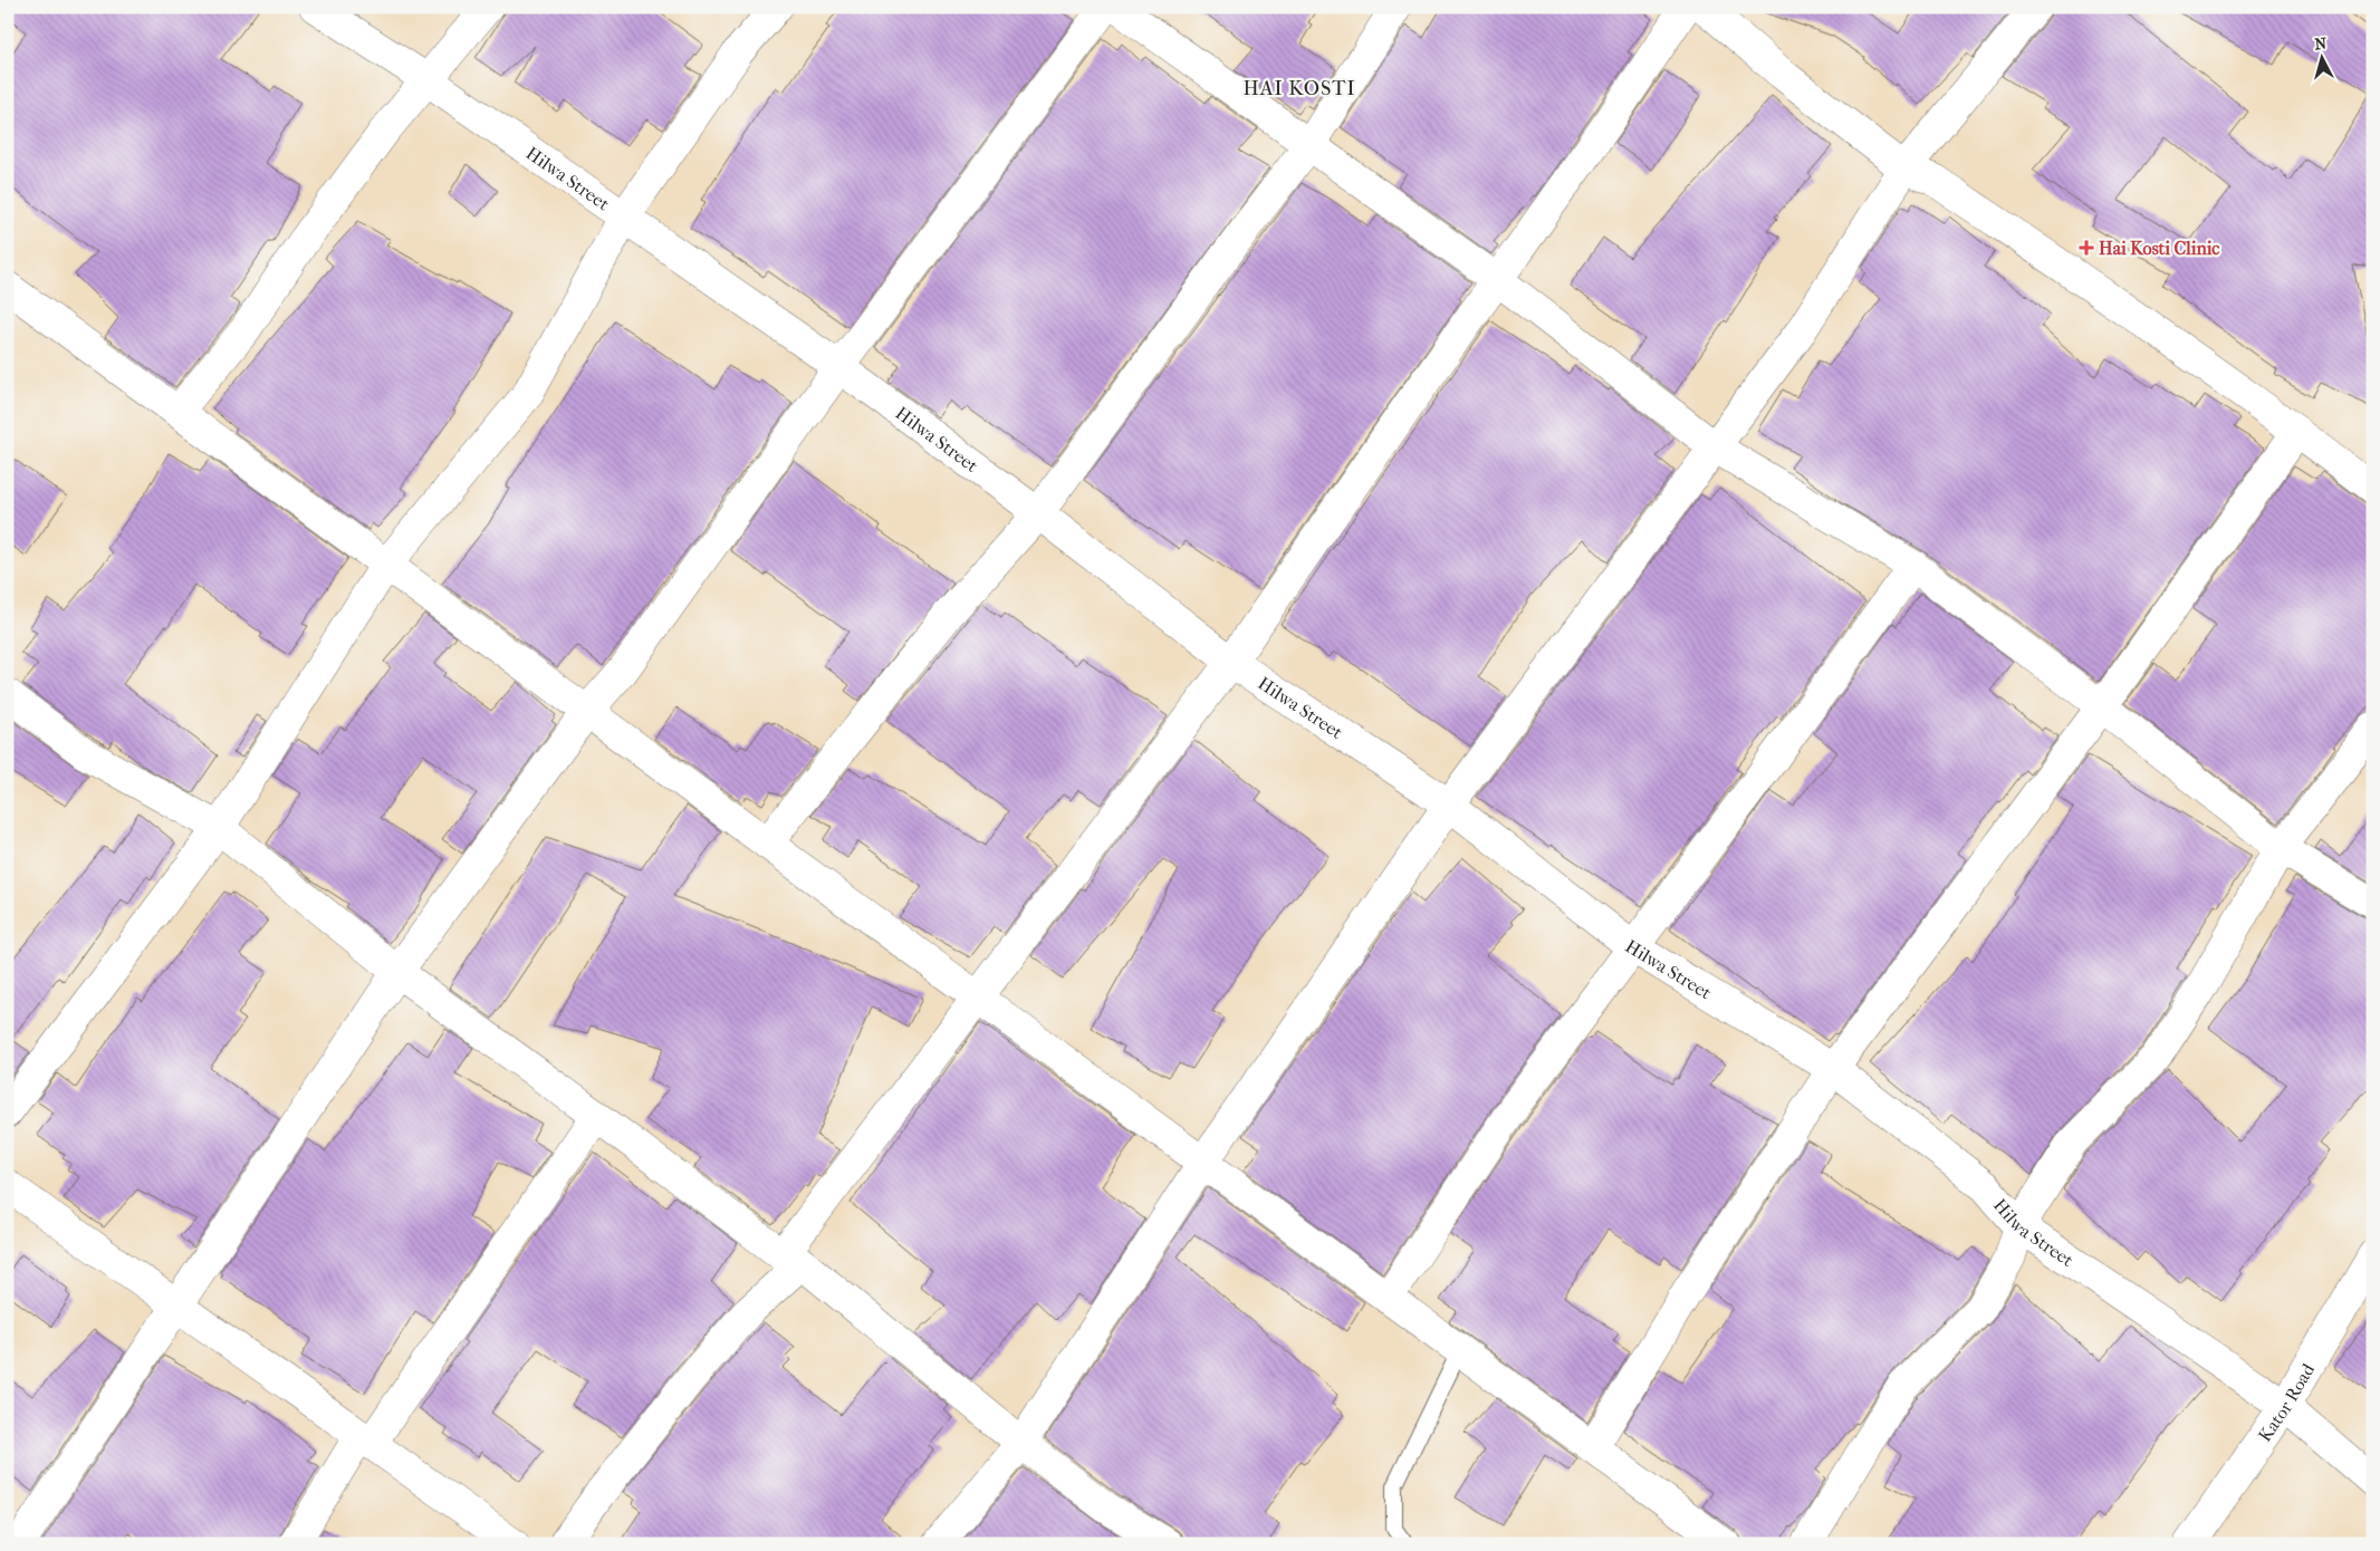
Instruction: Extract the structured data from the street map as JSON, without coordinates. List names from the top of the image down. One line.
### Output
{"streets":{"street":["Hilwa Street","Kator Road"]},"crossings":[["Hilwa Street","Kator Road"]],"districts":["HAI KOSTI"],"places":{"health":["Hai Kosti Clinic"]},"north":"top"}
